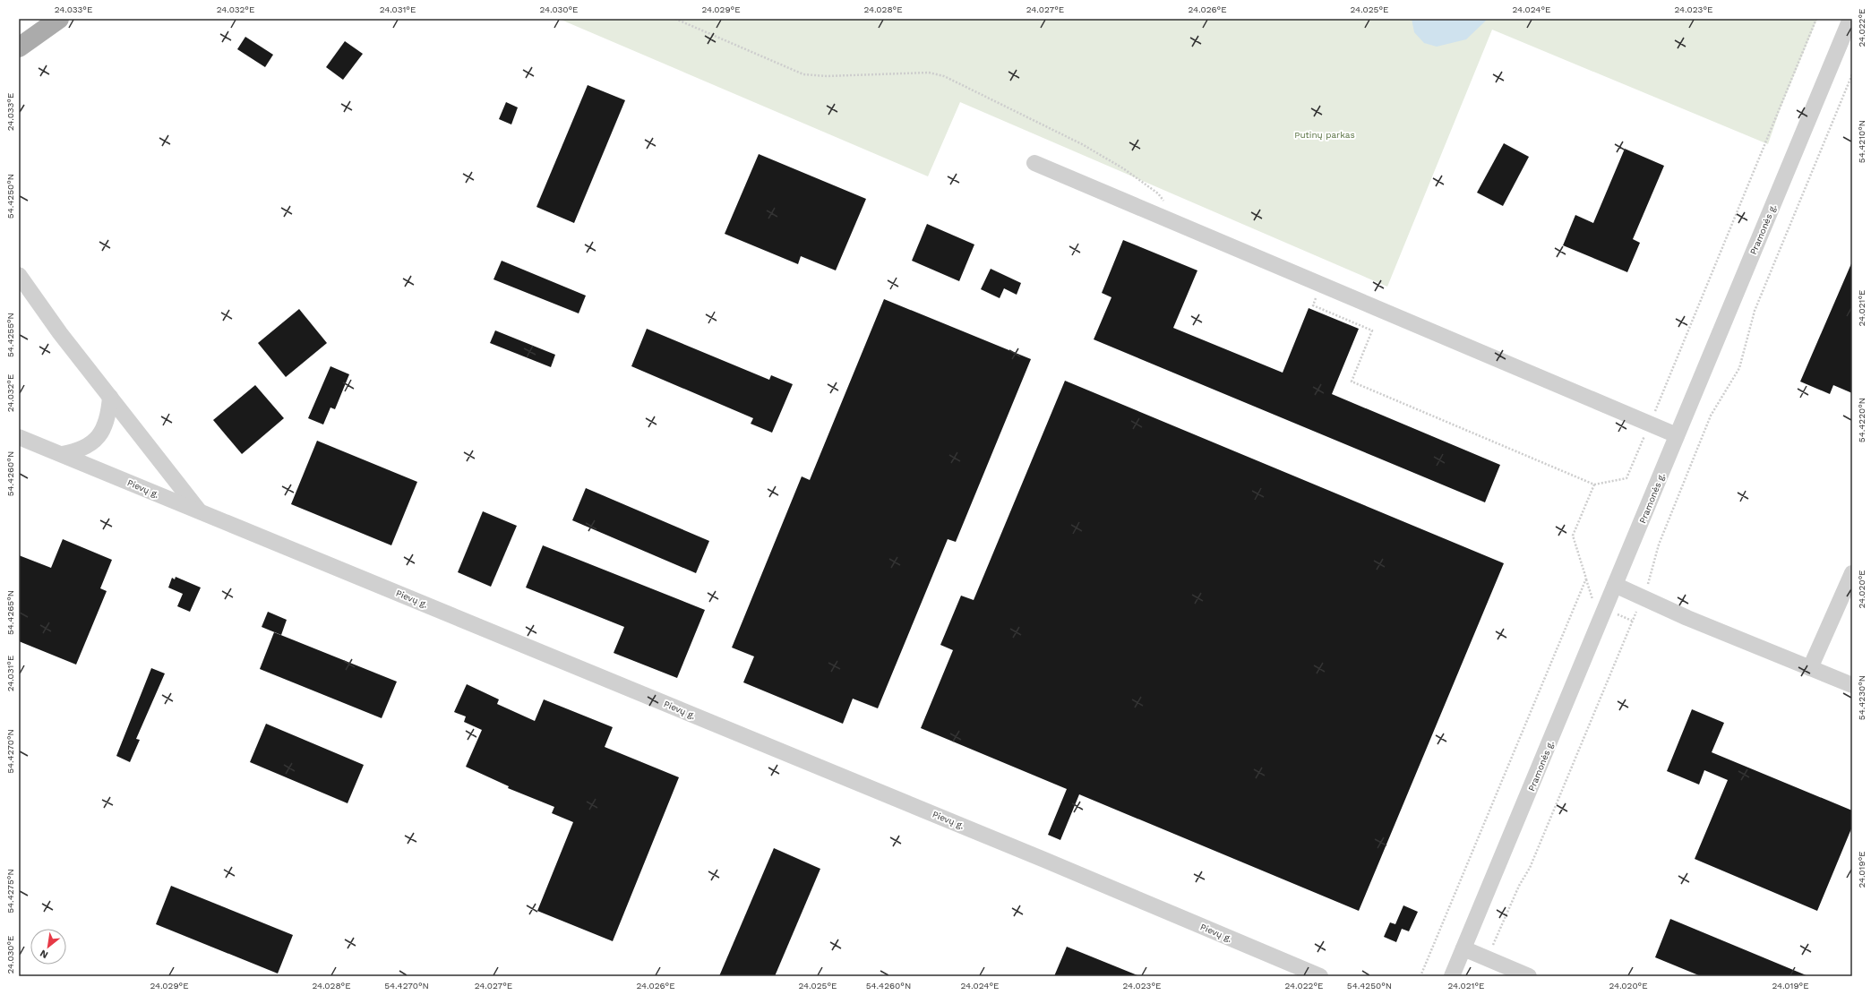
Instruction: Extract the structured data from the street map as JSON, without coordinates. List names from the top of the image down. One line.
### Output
{"streets":{"street":["Pramonės g.","Pievų g."]},"parks":["Putinų parkas"],"north":"bottom left","coordinates":["24.033°E","24.032°E","24.031°E","24.030°E","24.029°E","24.028°E","24.027°E","24.026°E","24.025°E","24.024°E","24.023°E","24.022°E","54.4210°N","54.4250°N","24.021°E","54.4255°N","54.4220°N","54.4260°N","24.020°E","54.4265°N","54.4230°N","54.4270°N","24.019°E","54.4275°N"]}
